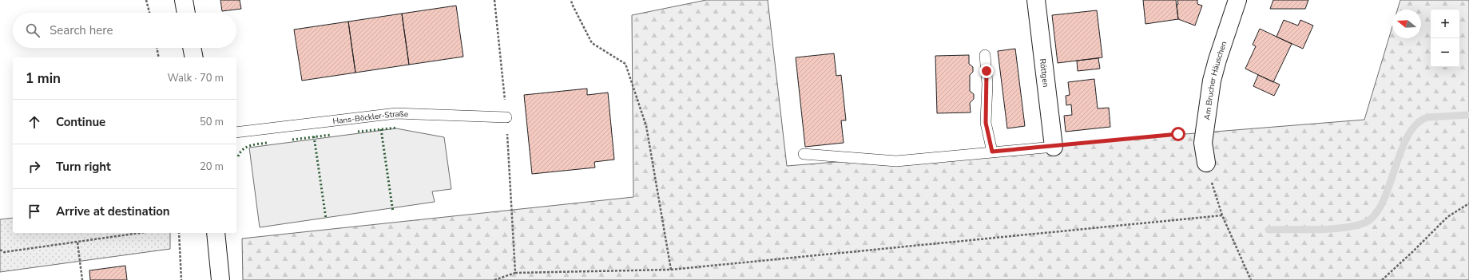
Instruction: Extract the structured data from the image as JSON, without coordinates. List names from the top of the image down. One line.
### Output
{"streets":{"street":["Röttgen","Am Brucher Häuschen"],"lane":["Hans-Böckler-Straße"]},"north":"left","page":{"map_buttons":["+","−"],"search":"Search here","heading":["1 min","Walk · 70 m"],"list":[["Continue","50 m"],["Turn right","20 m"],"Arrive at destination"]}}
